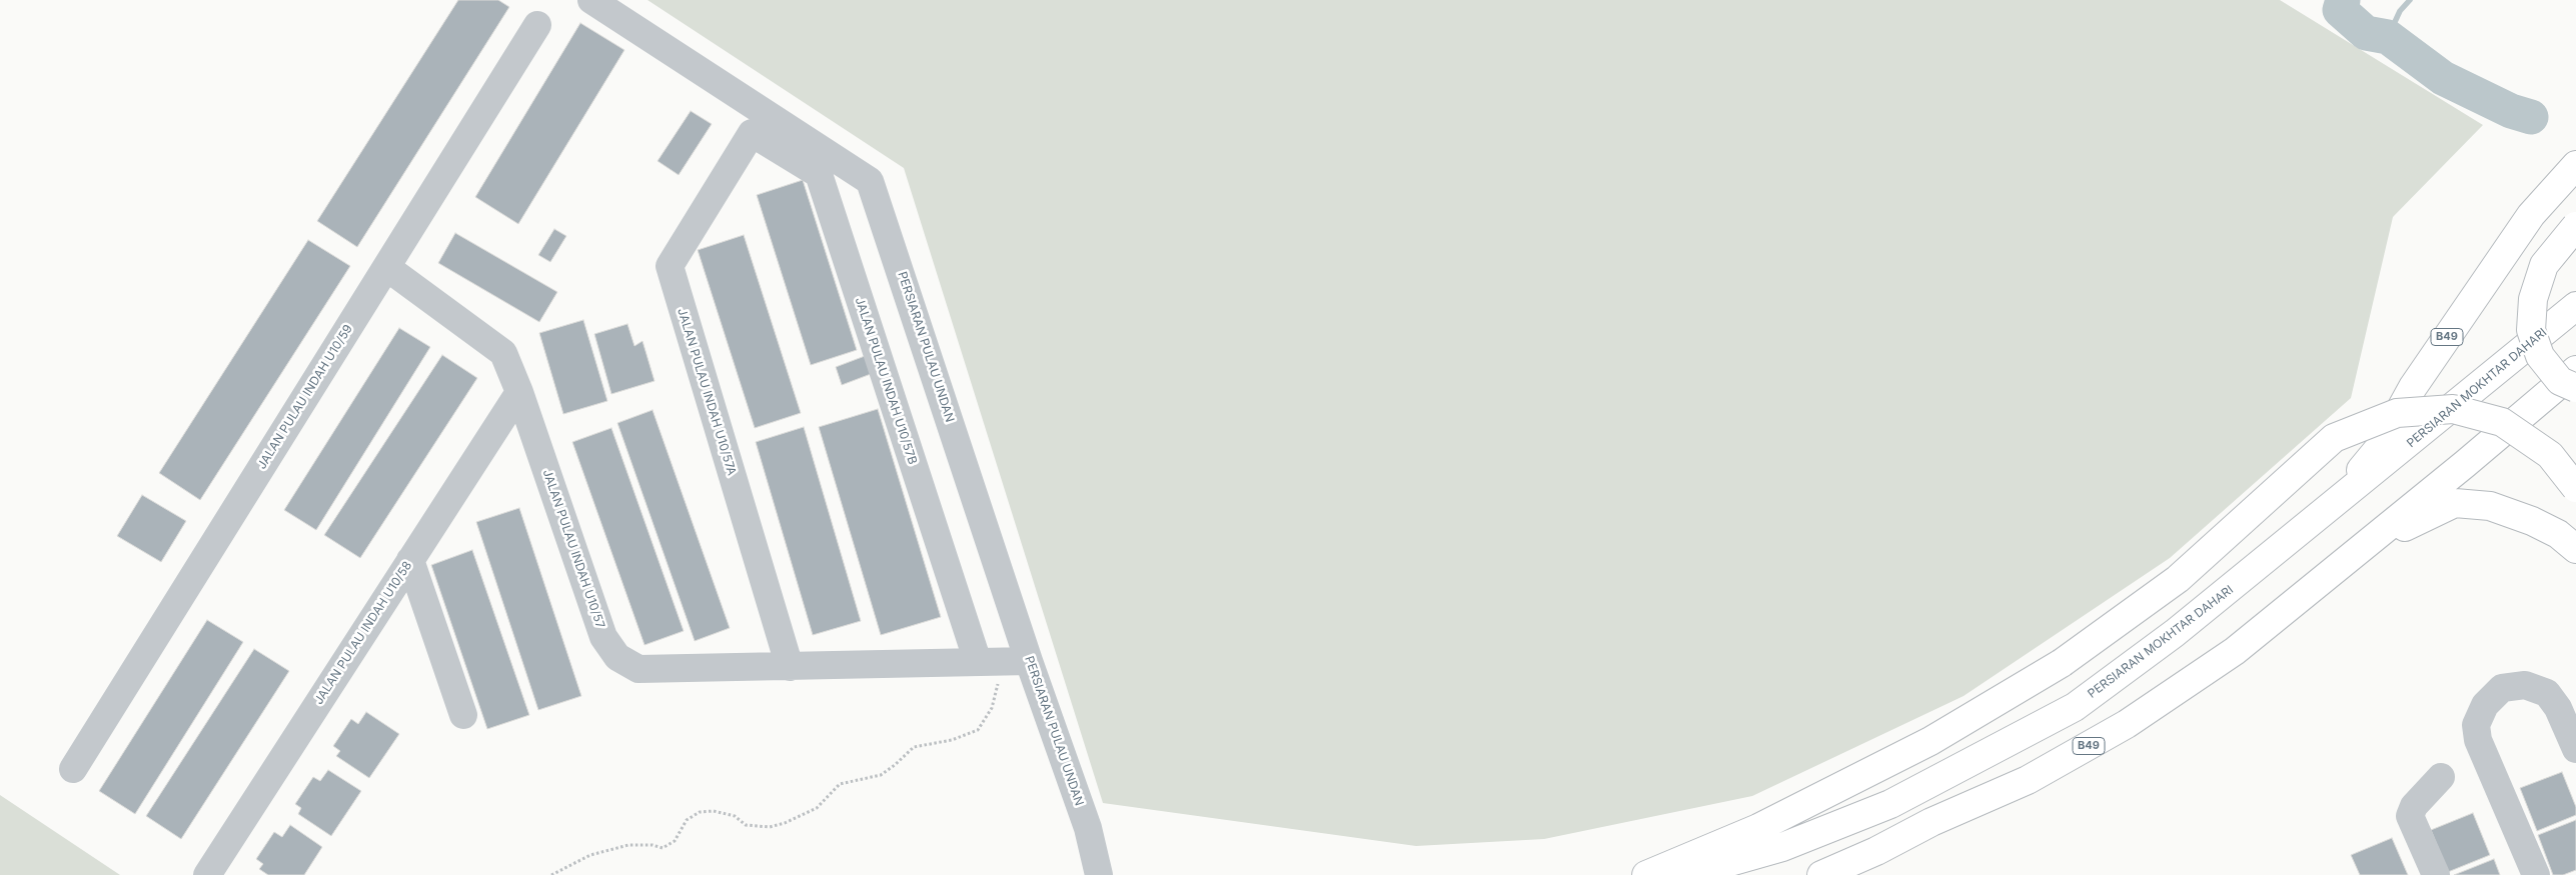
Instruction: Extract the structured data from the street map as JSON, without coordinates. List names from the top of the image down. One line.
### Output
{"streets":{"main road":["B49","PERSIARAN MOKHTAR DAHARI"],"street":["PERSIARAN PULAU UNDAN","JALAN PULAU INDAH U10/57B","JALAN PULAU INDAH U10/57A","JALAN PULAU INDAH U10/59","JALAN PULAU INDAH U10/57","JALAN PULAU INDAH U10/58"]},"crossings":[["B49","PERSIARAN MOKHTAR DAHARI"],["PERSIARAN PULAU UNDAN","JALAN PULAU INDAH U10/57"],["JALAN PULAU INDAH U10/57B","JALAN PULAU INDAH U10/57A"],["JALAN PULAU INDAH U10/57B","JALAN PULAU INDAH U10/57"],["JALAN PULAU INDAH U10/57A","JALAN PULAU INDAH U10/57"],["JALAN PULAU INDAH U10/59","JALAN PULAU INDAH U10/57"],["JALAN PULAU INDAH U10/57","JALAN PULAU INDAH U10/58"]]}
